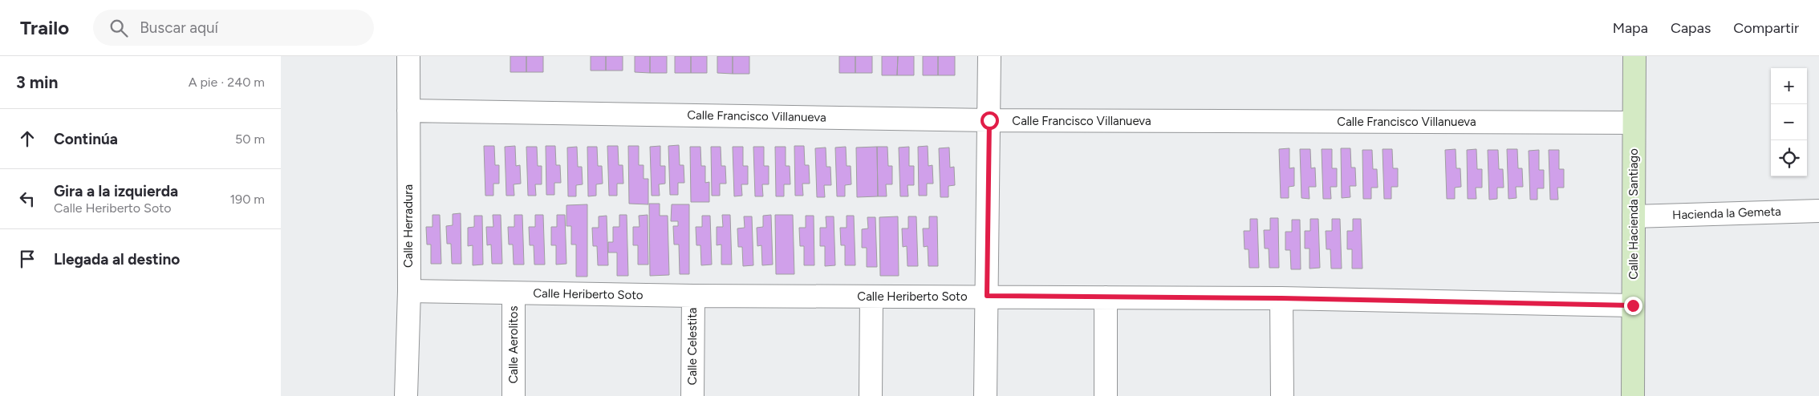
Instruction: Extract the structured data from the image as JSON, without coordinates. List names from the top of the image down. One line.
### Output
{"streets":{"street":["Calle Francisco Villanueva","Hacienda la Gemeta","Calle Hacienda Santiago","Calle Herradura","Calle Heriberto Soto","Calle Aerolitos","Calle Celestita"]},"crossings":[["Calle Francisco Villanueva","Calle Hacienda Santiago"],["Calle Francisco Villanueva","Calle Herradura"],["Hacienda la Gemeta","Calle Hacienda Santiago"],["Calle Hacienda Santiago","Calle Heriberto Soto"],["Calle Herradura","Calle Heriberto Soto"],["Calle Heriberto Soto","Calle Aerolitos"],["Calle Heriberto Soto","Calle Celestita"]],"page":{"header":"Trailo","search":"Buscar aquí","nav":["Mapa","Capas","Compartir"],"heading":["3 min","A pie · 240 m"],"map_buttons":["+","−"],"list":[["Continúa","50 m"],["Gira a la izquierda","Calle Heriberto Soto","190 m"],"Llegada al destino"]}}
